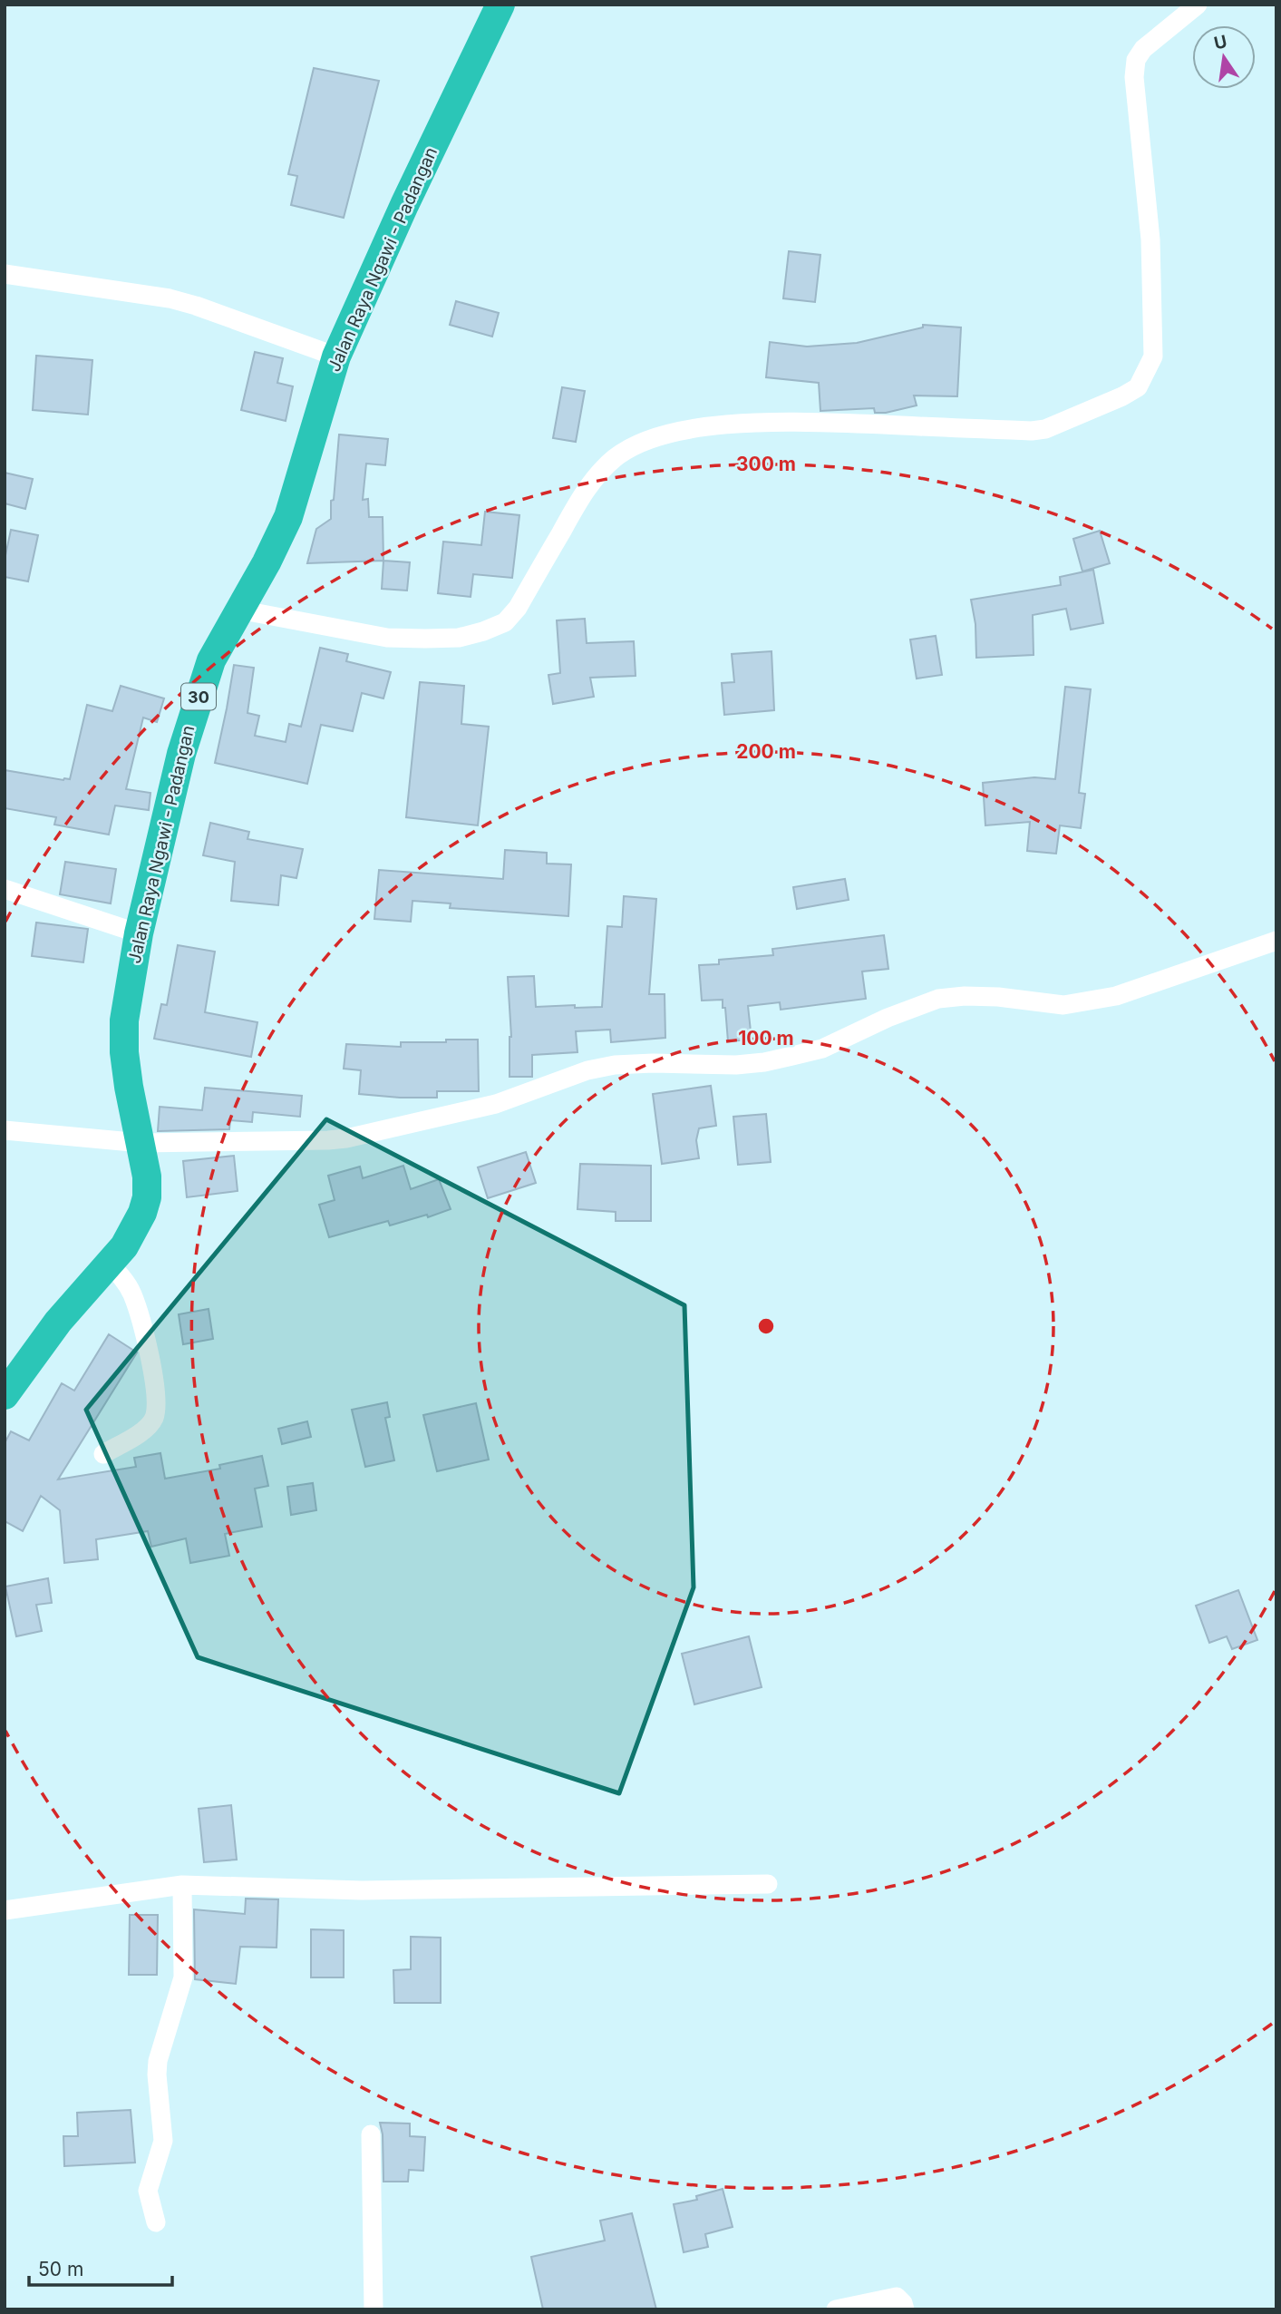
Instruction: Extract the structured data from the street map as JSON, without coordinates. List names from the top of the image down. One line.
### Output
{"streets":{"highway":["Jalan Raya Ngawi - Padangan","30"]},"scale_bar":"50 m","north":"top","rings":["300 m","200 m","100 m"]}
